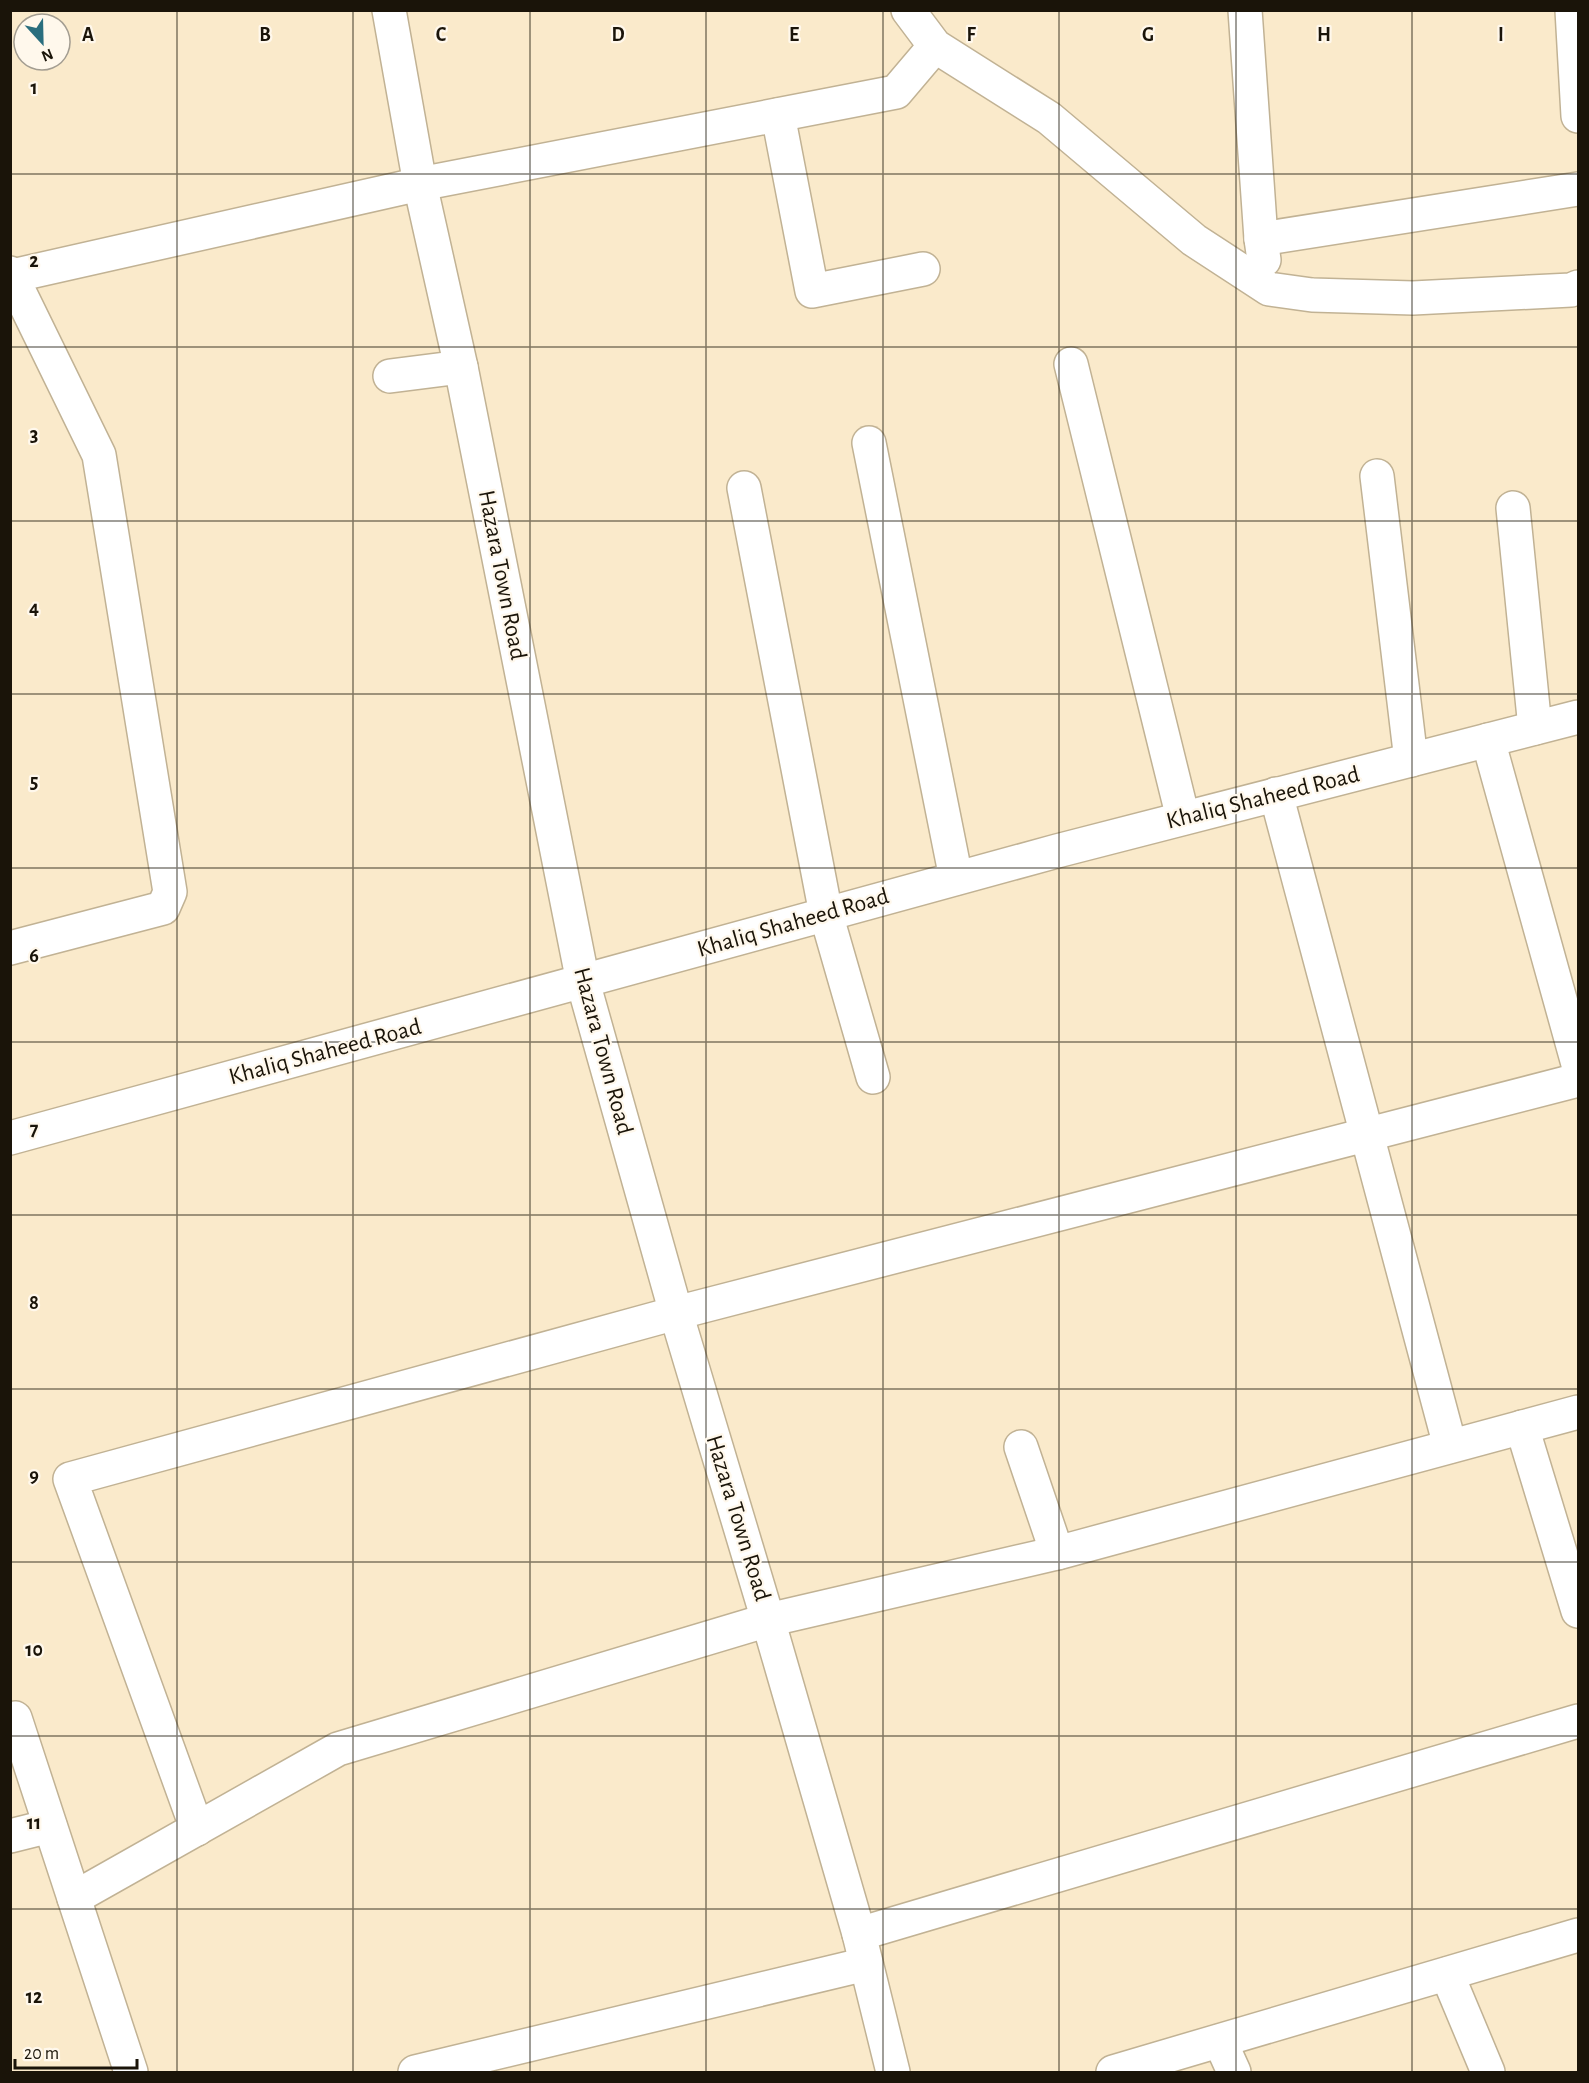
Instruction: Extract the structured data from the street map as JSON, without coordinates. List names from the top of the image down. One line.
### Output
{"streets":{"street":["Hazara Town Road","Khaliq Shaheed Road"]},"crossings":[["Hazara Town Road","Khaliq Shaheed Road"]],"scale_bar":"20 m","north":"bottom","grid":{"columns":["A","B","C","D","E","F","G","H","I"],"rows":["1","2","3","4","5","6","7","8","9","10","11","12"]}}
